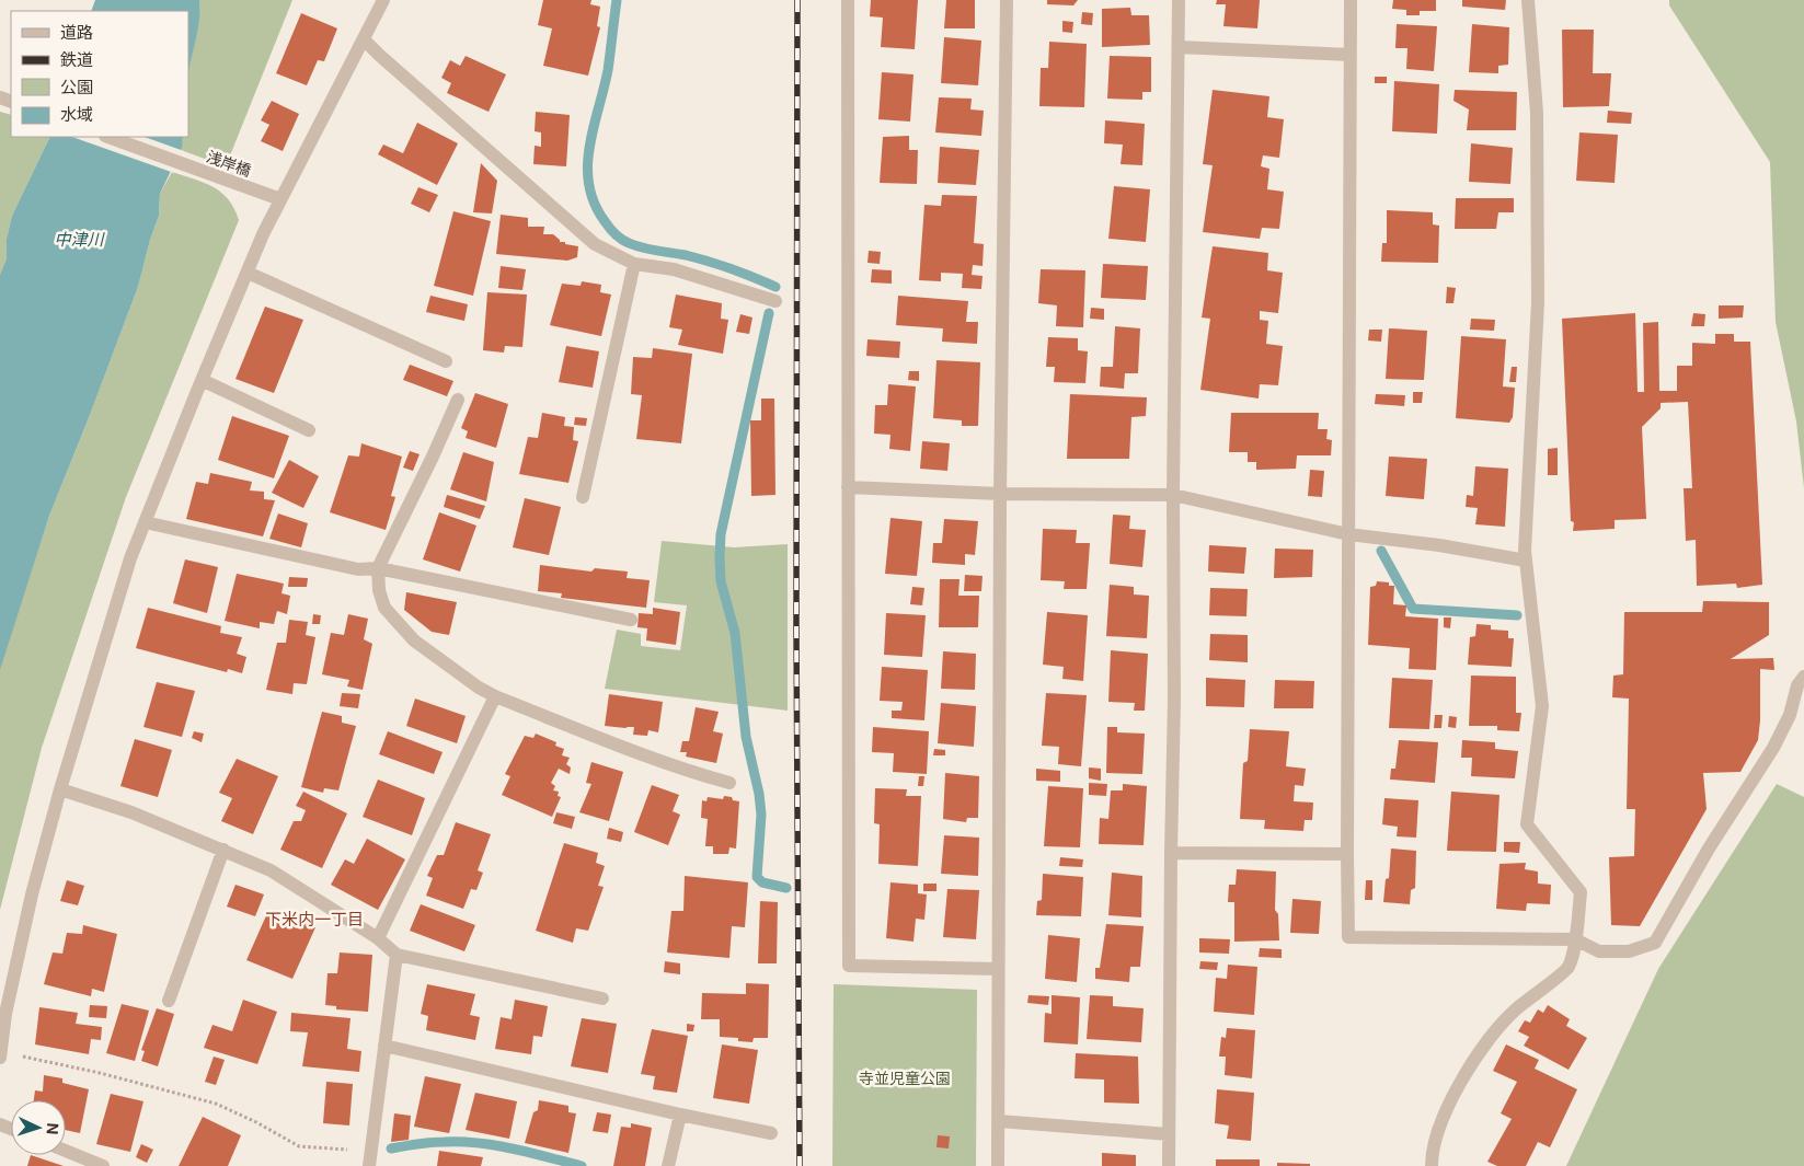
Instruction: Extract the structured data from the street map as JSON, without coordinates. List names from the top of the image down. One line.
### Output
{"streets":{"street":["浅岸橋"]},"districts":["下米内一丁目"],"water":["中津川"],"parks":["寺並児童公園"],"legend":["道路","鉄道","公園","水域"],"north":"right"}
